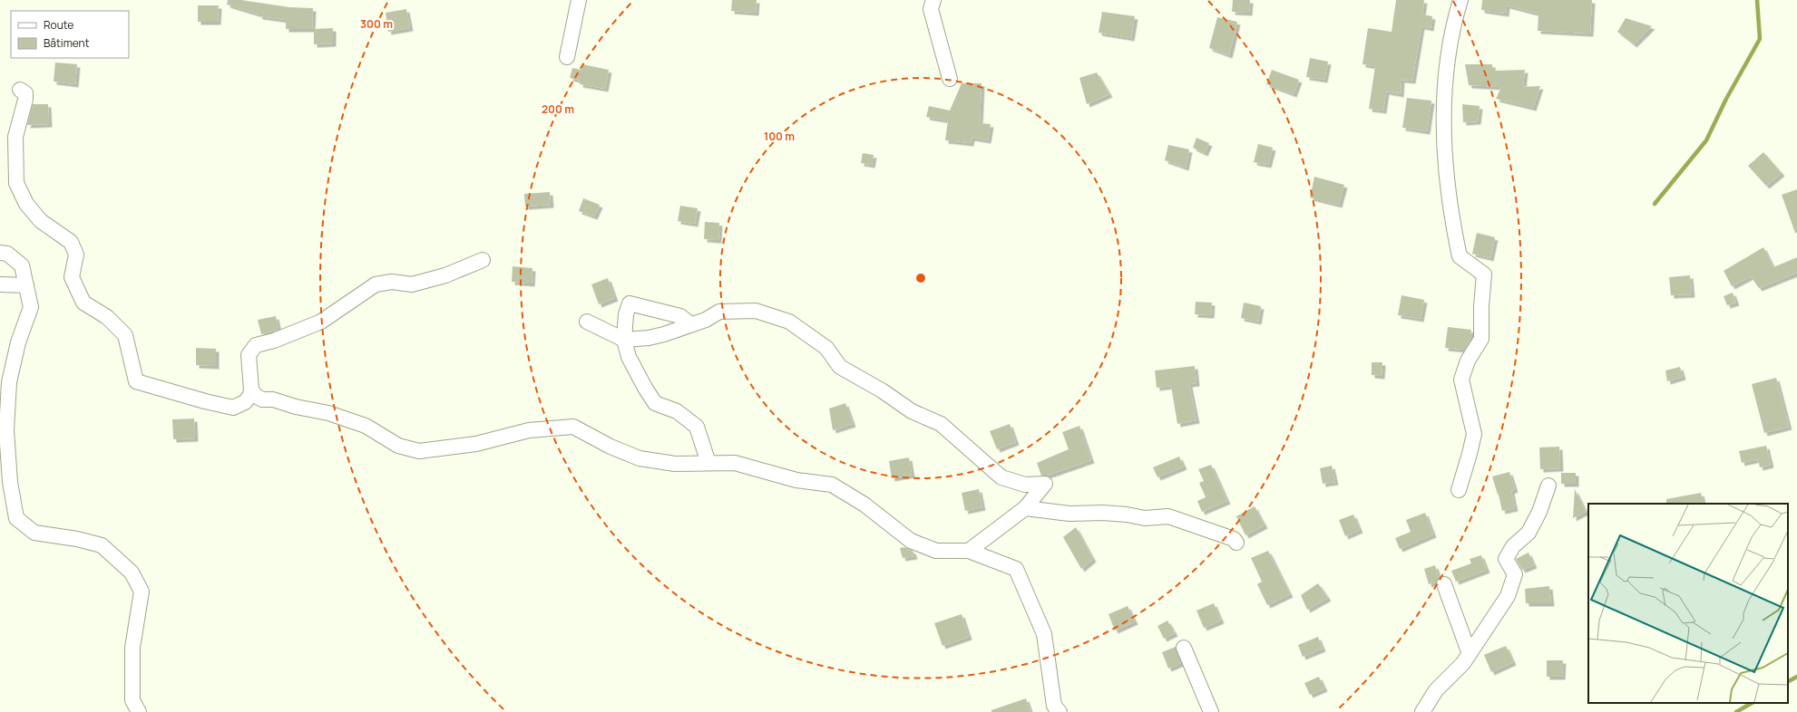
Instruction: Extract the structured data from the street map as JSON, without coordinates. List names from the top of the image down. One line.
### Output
{"legend":["Route","Bâtiment"],"rings":["300 m","200 m","100 m"]}
